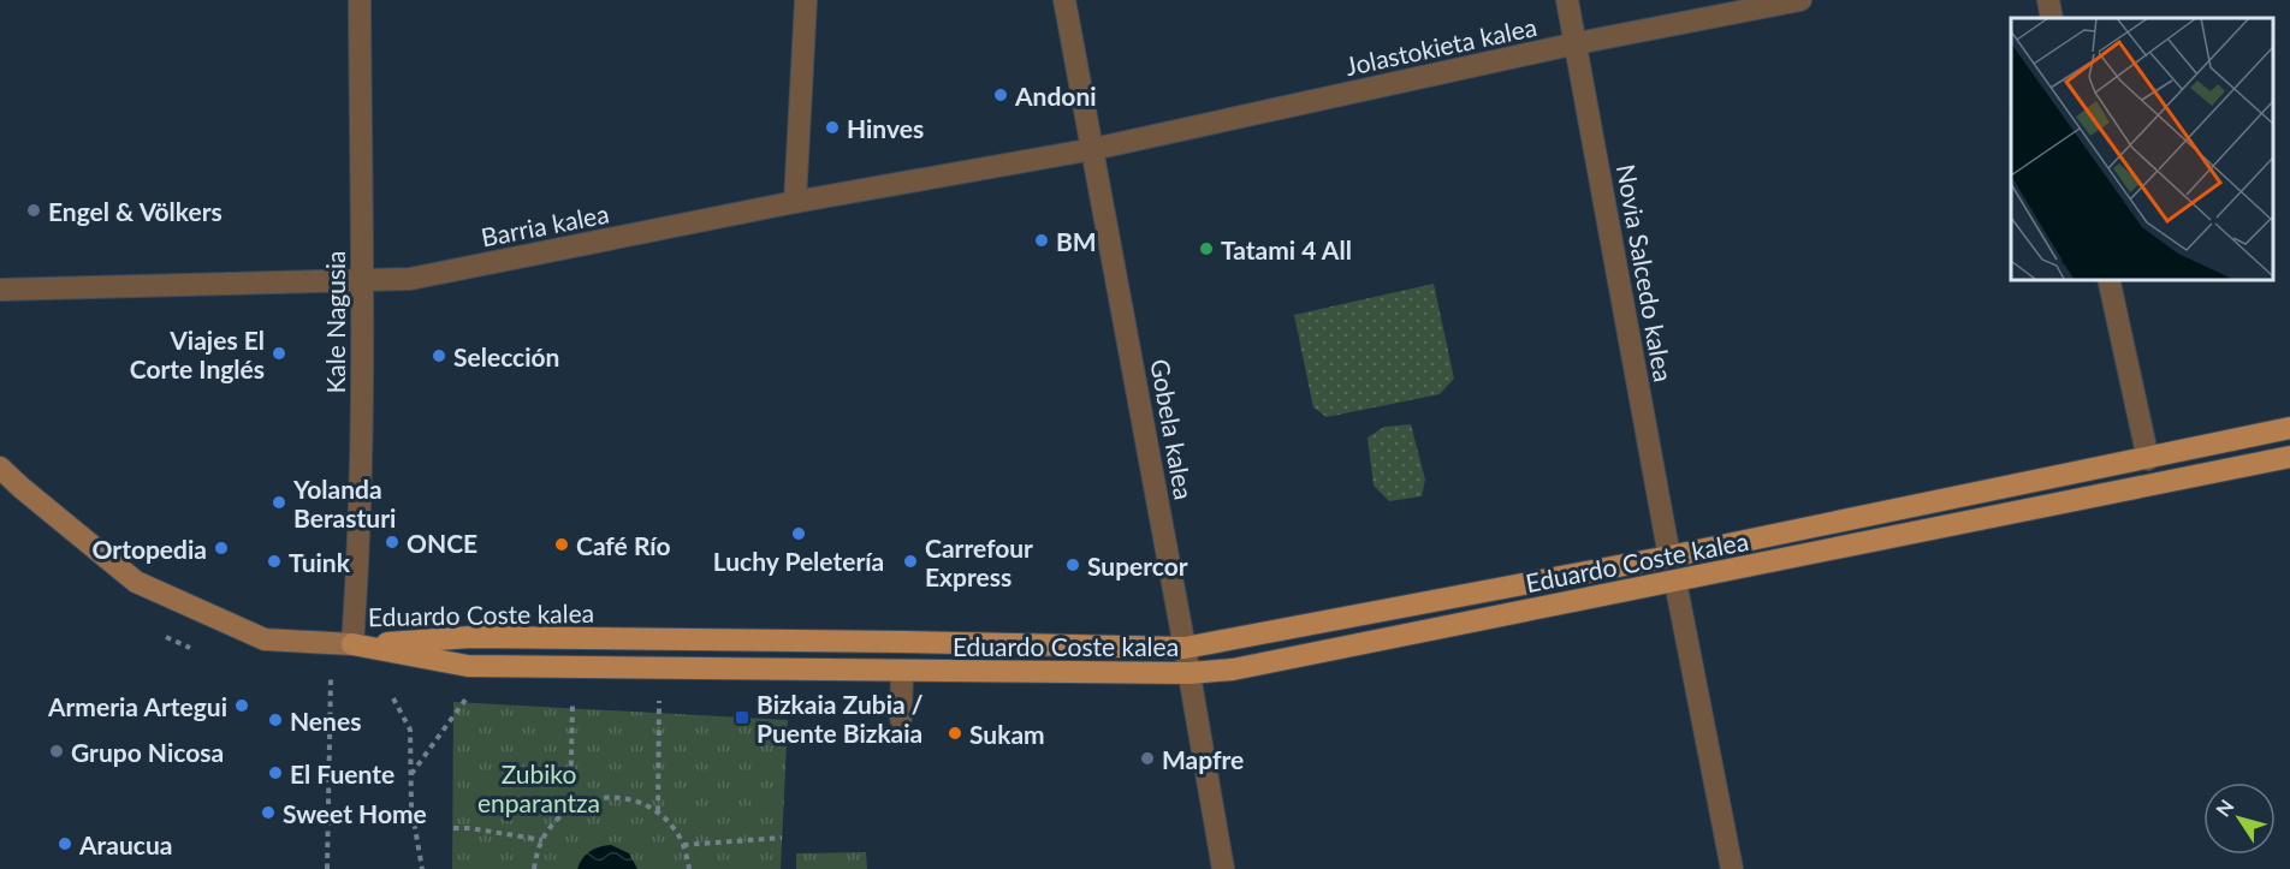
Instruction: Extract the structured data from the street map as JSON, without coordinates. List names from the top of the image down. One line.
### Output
{"streets":{"main road":["Eduardo Coste kalea"],"street":["Jolastokieta kalea","Barria kalea","Novia Salcedo kalea","Kale Nagusia","Gobela kalea"]},"crossings":[["Jolastokieta kalea","Barria kalea"],["Jolastokieta kalea","Novia Salcedo kalea"],["Jolastokieta kalea","Gobela kalea"],["Barria kalea","Kale Nagusia"],["Barria kalea","Gobela kalea"],["Novia Salcedo kalea","Eduardo Coste kalea"],["Kale Nagusia","Eduardo Coste kalea"],["Gobela kalea","Eduardo Coste kalea"]],"parks":["Zubiko enparantza"],"places":{"other":["Andoni","Hinves","Engel & Völkers","BM","Tatami 4 All","Viajes El Corte Inglés","Selección","Yolanda Berasturi","Luchy Peletería","ONCE","Café Río","Ortopedia","Tuink","Carrefour Express","Supercor","Armeria Artegui","Nenes","Sukam","Grupo Nicosa","Mapfre","El Fuente","Sweet Home","Araucua"],"transit":["Bizkaia Zubia / Puente Bizkaia"]},"north":"top left"}
